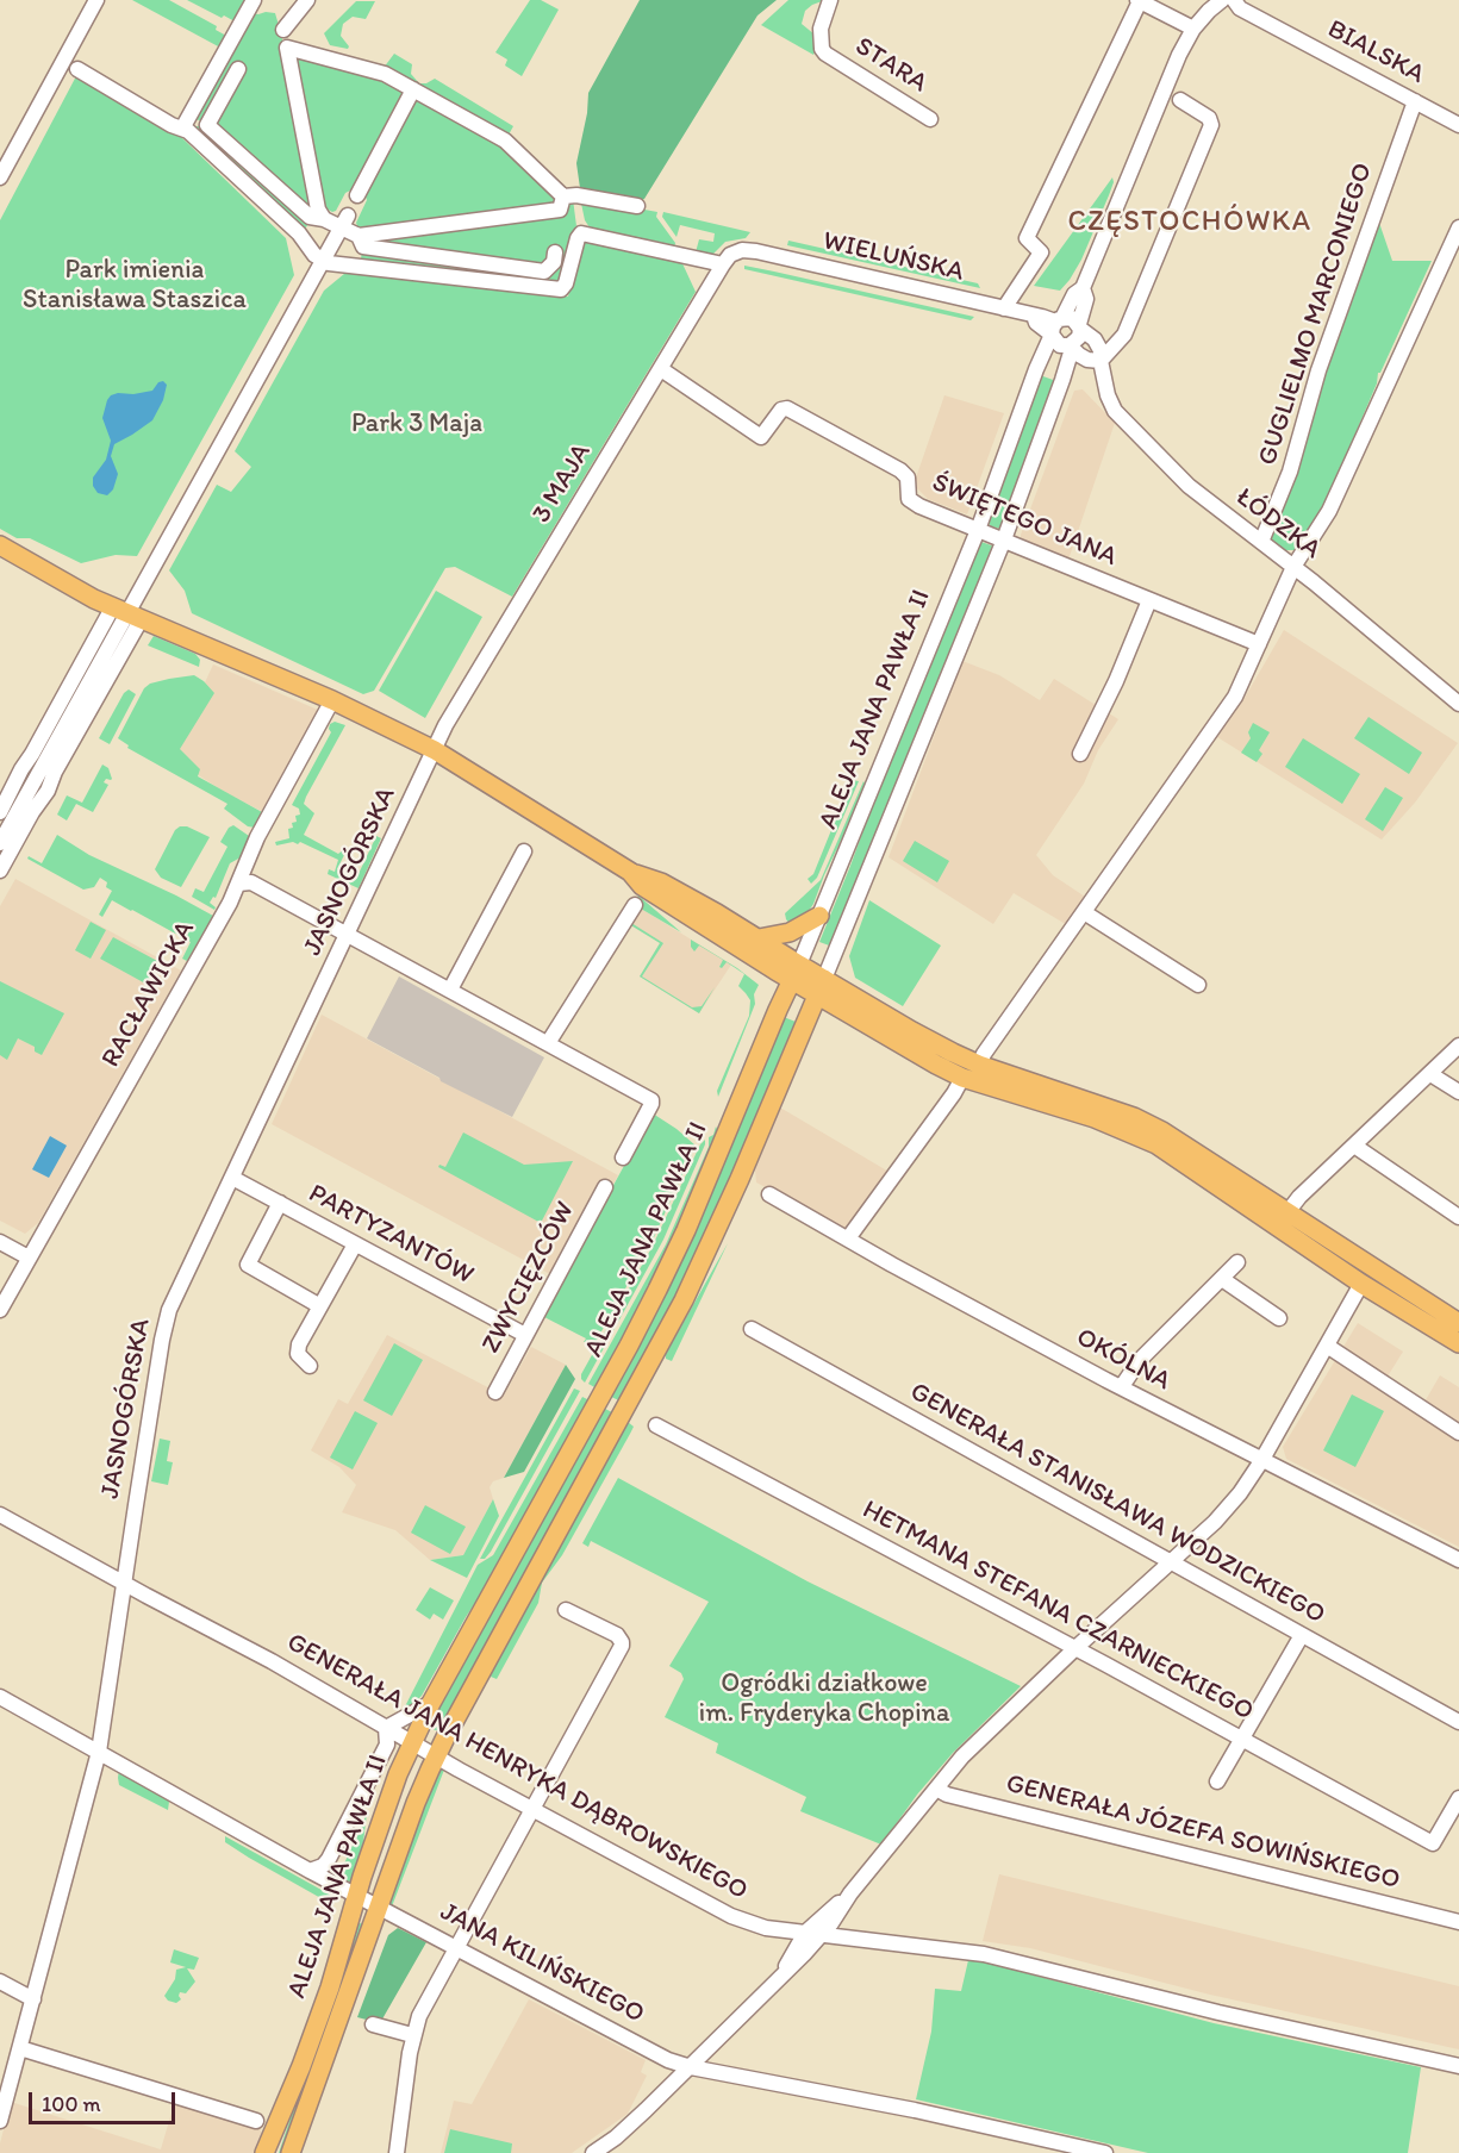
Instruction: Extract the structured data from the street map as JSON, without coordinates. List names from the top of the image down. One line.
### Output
{"streets":{"main road":["ALEJA JANA PAWŁA II"],"street":["BIALSKA","STARA","WIELUŃSKA","GUGLIELMO MARCONIEGO","3 MAJA","ŚWIĘTEGO JANA","ŁÓDZKA","JASNOGÓRSKA","RACŁAWICKA","PARTYZANTÓW","ZWYCIĘZCÓW","OKÓLNA","GENERAŁA STANISŁAWA WODZICKIEGO","HETMANA STEFANA CZARNIECKIEGO","GENERAŁA JANA HENRYKA DĄBROWSKIEGO","GENERAŁA JÓZEFA SOWIŃSKIEGO","JANA KILIŃSKIEGO"]},"crossings":[["BIALSKA","GUGLIELMO MARCONIEGO"],["WIELUŃSKA","3 MAJA"],["WIELUŃSKA","ŁÓDZKA"],["WIELUŃSKA","ALEJA JANA PAWŁA II"],["GUGLIELMO MARCONIEGO","ŁÓDZKA"],["3 MAJA","ŚWIĘTEGO JANA"],["3 MAJA","JASNOGÓRSKA"],["ŚWIĘTEGO JANA","ALEJA JANA PAWŁA II"],["ŁÓDZKA","ALEJA JANA PAWŁA II"],["ALEJA JANA PAWŁA II","GENERAŁA JANA HENRYKA DĄBROWSKIEGO"],["ALEJA JANA PAWŁA II","JANA KILIŃSKIEGO"],["JASNOGÓRSKA","PARTYZANTÓW"],["JASNOGÓRSKA","GENERAŁA JANA HENRYKA DĄBROWSKIEGO"],["JASNOGÓRSKA","JANA KILIŃSKIEGO"],["PARTYZANTÓW","ZWYCIĘZCÓW"]],"districts":["CZĘSTOCHÓWKA"],"parks":["Park imienia Stanisława Staszica","Park 3 Maja","Ogródki działkowe im. Fryderyka Chopina"],"scale_bar":"100 m"}
